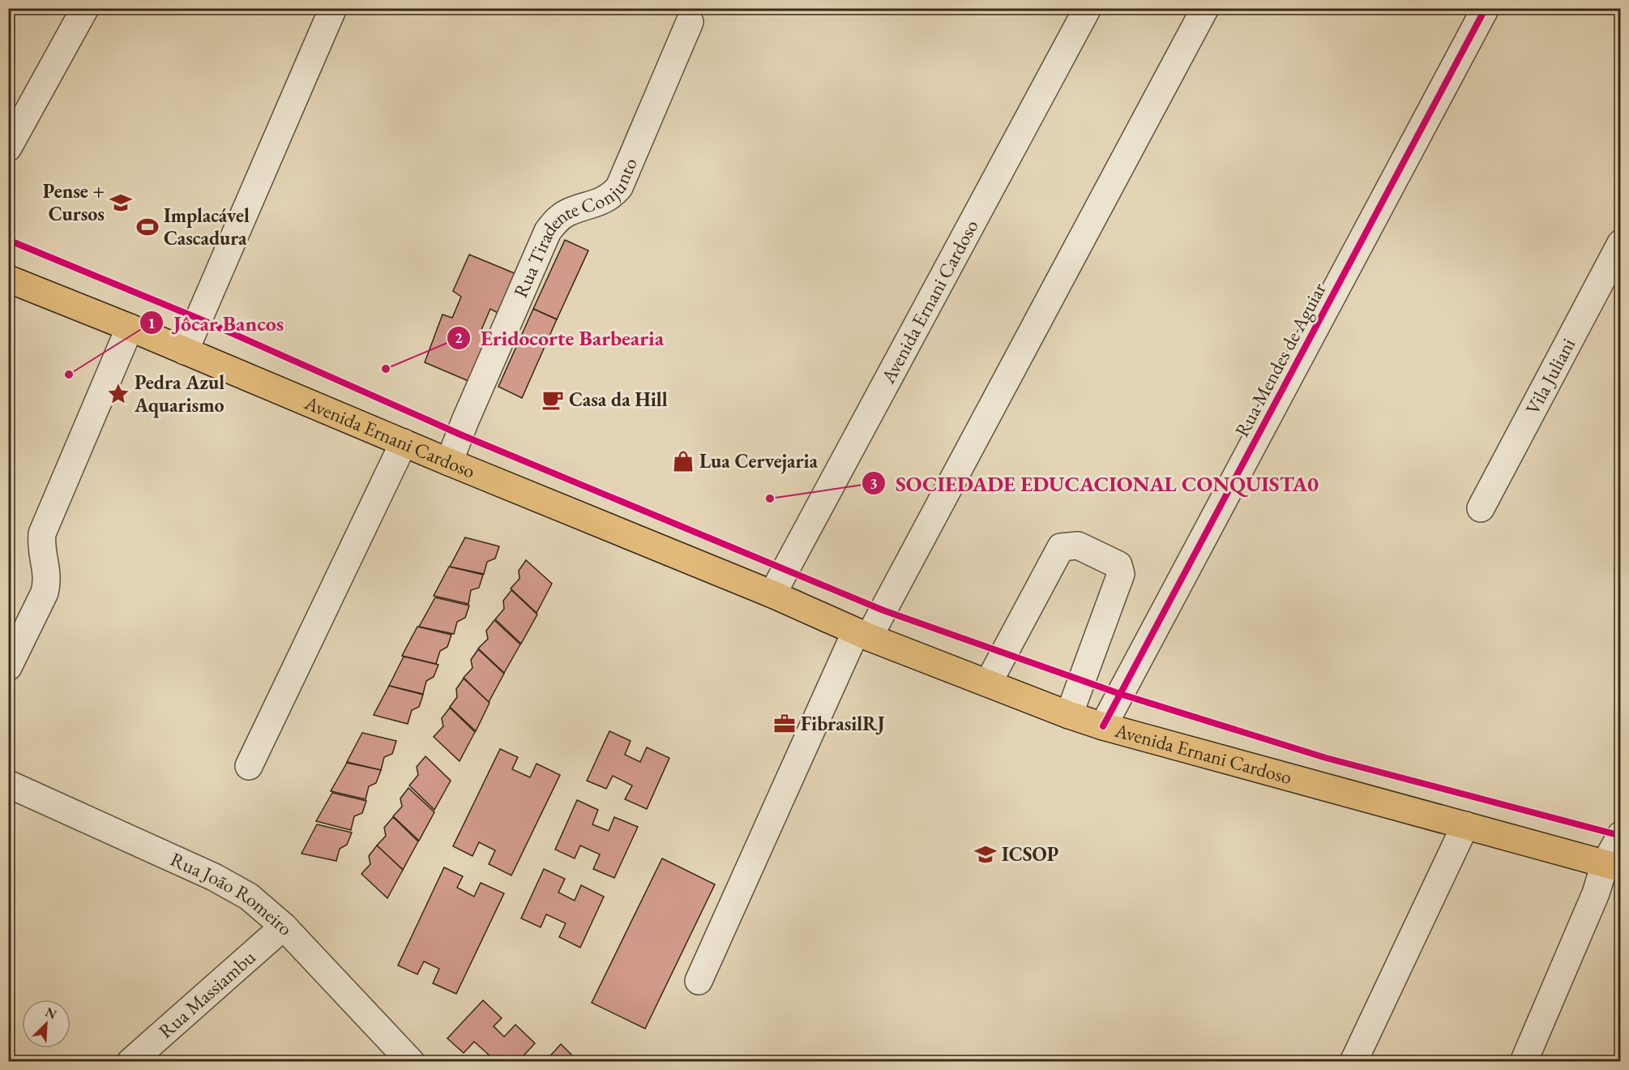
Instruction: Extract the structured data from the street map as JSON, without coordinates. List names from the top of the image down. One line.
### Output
{"streets":{"main road":["Avenida Ernani Cardoso"],"street":["Rua Tiradente Conjunto","Rua Mendes de Aguiar","Vila Juliani","Rua João Romeiro","Rua Massiambu"]},"crossings":[["Rua Tiradente Conjunto","Avenida Ernani Cardoso"],["Avenida Ernani Cardoso","Rua Mendes de Aguiar"],["Rua João Romeiro","Rua Massiambu"]],"places":{"school or university":["Pense + Cursos","ICSOP"],"sports":["Implacável Cascadura"],"other":["Eridocorte Barbearia","Jôcar Bancos","SOCIEDADE EDUCACIONAL CONQUISTA0"],"place":["Pedra Azul Aquarismo"],"cafe":["Casa da Hill"],"shop":["Lua Cervejaria"],"office":["FibrasilRJ"]},"north":"top right"}
